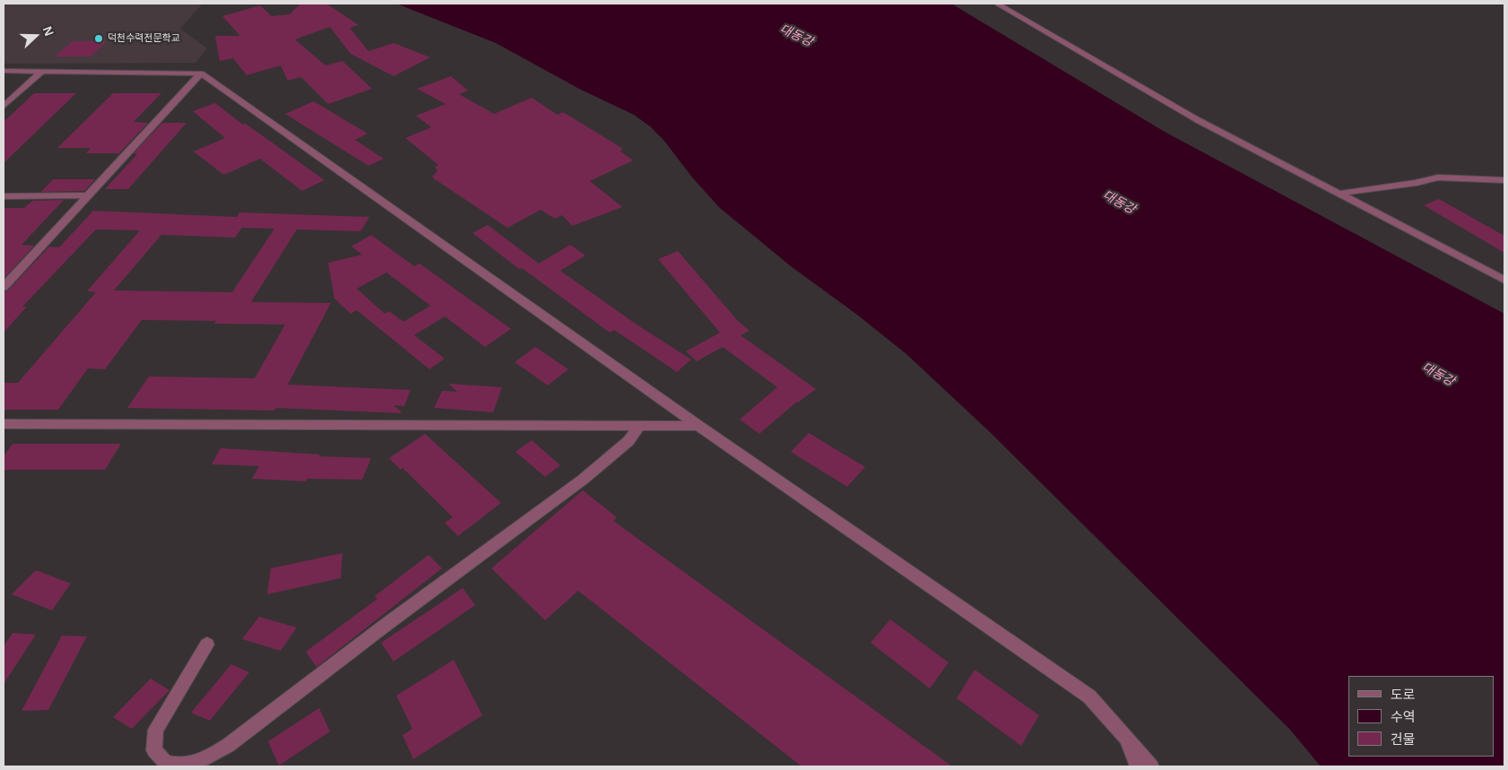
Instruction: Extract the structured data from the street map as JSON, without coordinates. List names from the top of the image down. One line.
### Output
{"water":["대동강"],"places":["덕천수력전문학교"],"legend":["도로","수역","건물"],"north":"right"}
